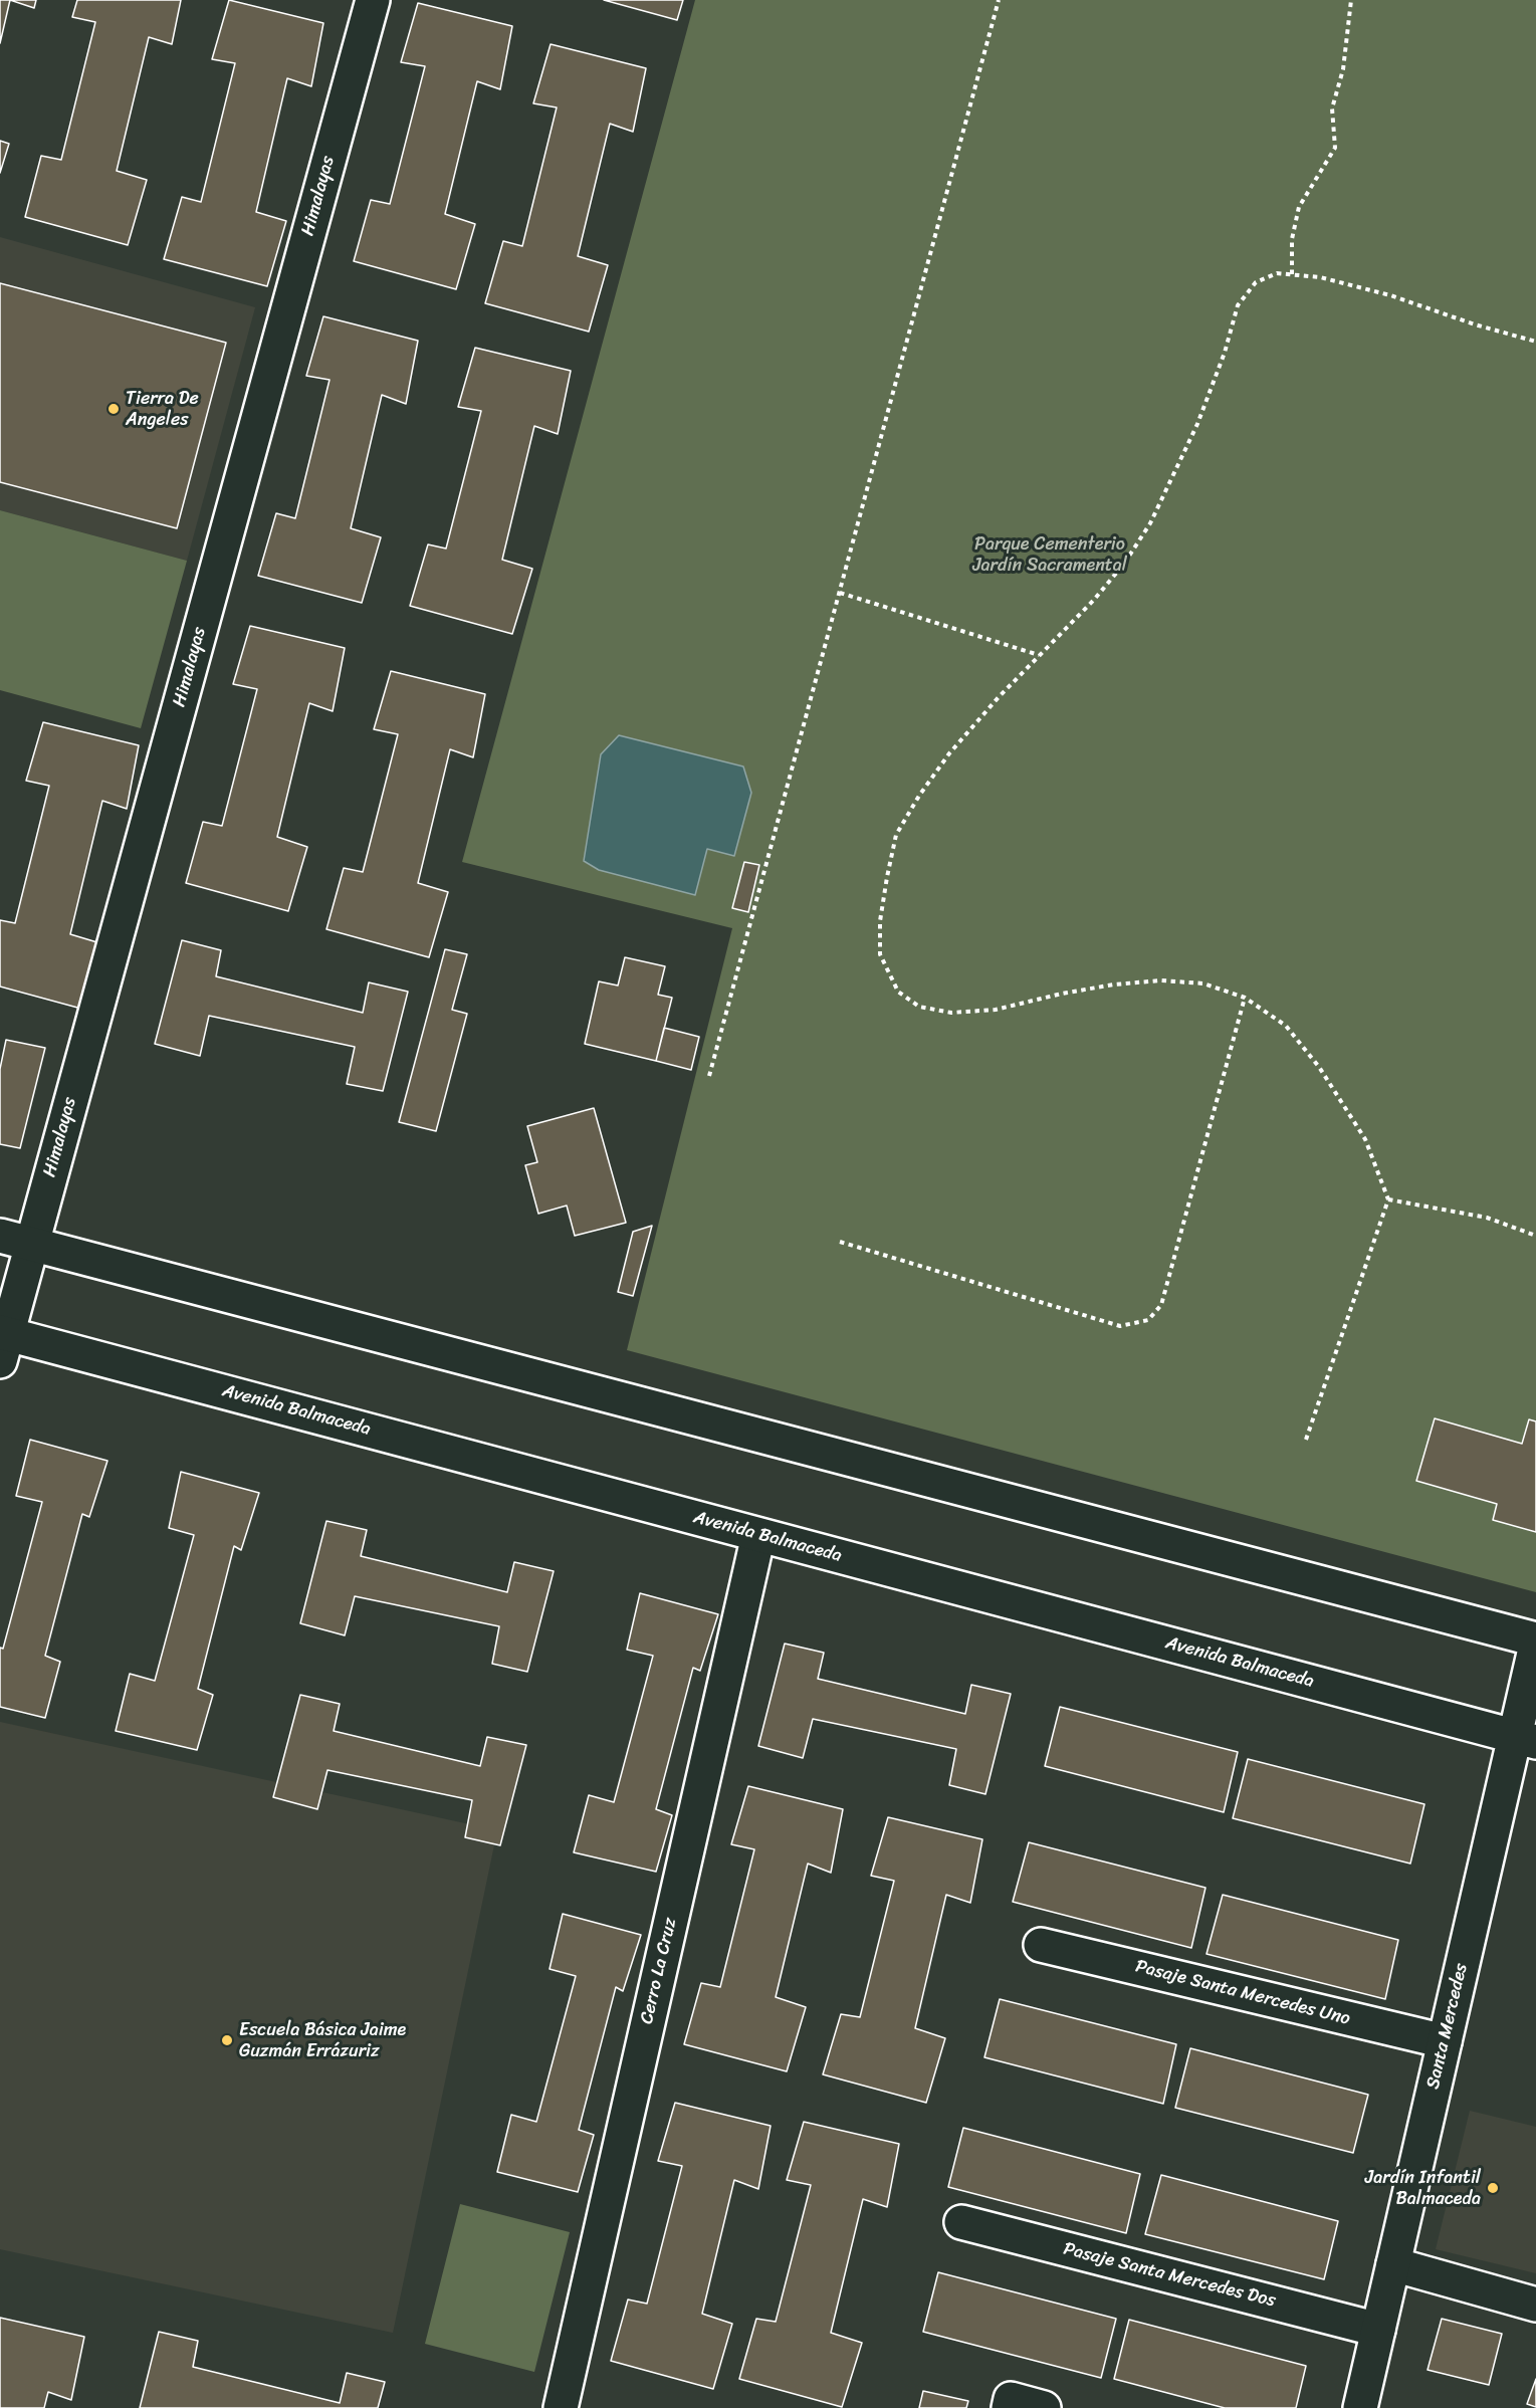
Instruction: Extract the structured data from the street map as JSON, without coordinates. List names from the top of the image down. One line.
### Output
{"streets":{"street":["Himalayas","Avenida Balmaceda","Cerro La Cruz","Pasaje Santa Mercedes Uno","Santa Mercedes","Pasaje Santa Mercedes Dos"]},"crossings":[["Himalayas","Avenida Balmaceda"],["Avenida Balmaceda","Cerro La Cruz"],["Avenida Balmaceda","Santa Mercedes"],["Pasaje Santa Mercedes Uno","Santa Mercedes"],["Santa Mercedes","Pasaje Santa Mercedes Dos"]],"parks":["Parque Cementerio Jardín Sacramental"],"places":["Tierra De Angeles","Escuela Básica Jaime Guzmán Errázuriz","Jardín Infantil Balmaceda"]}
